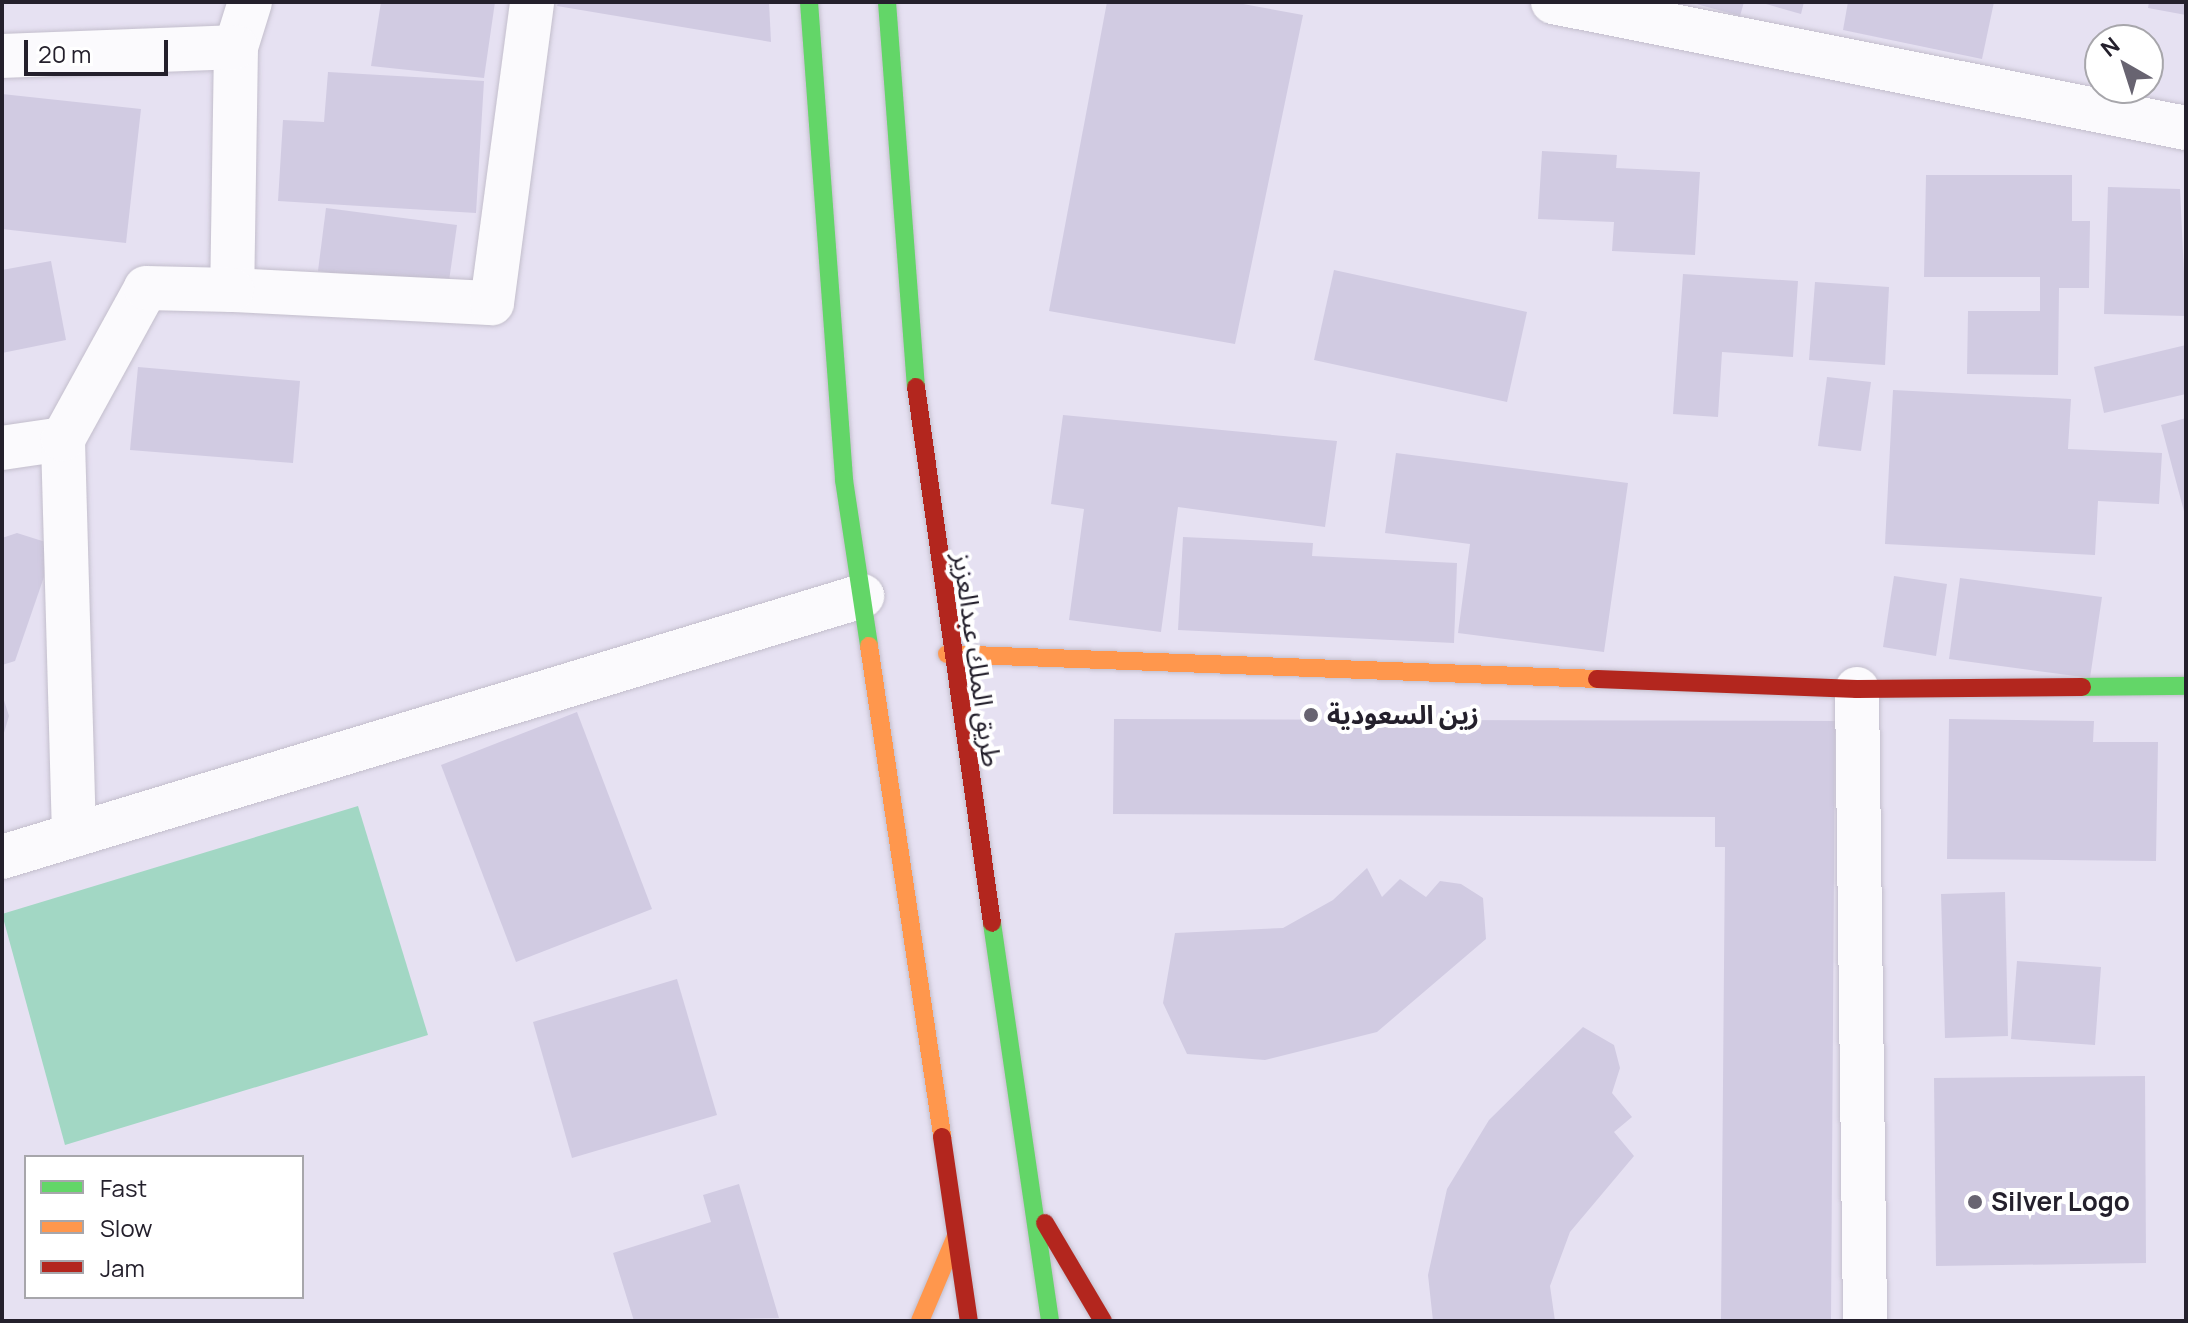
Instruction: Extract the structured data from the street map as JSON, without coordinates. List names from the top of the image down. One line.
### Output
{"streets":{"main road":["طريق الملك عبدالعزيز"]},"places":["زين السعودية","Silver Logo"],"legend":["Fast","Slow","Jam"],"scale_bar":"20 m","north":"top left"}
